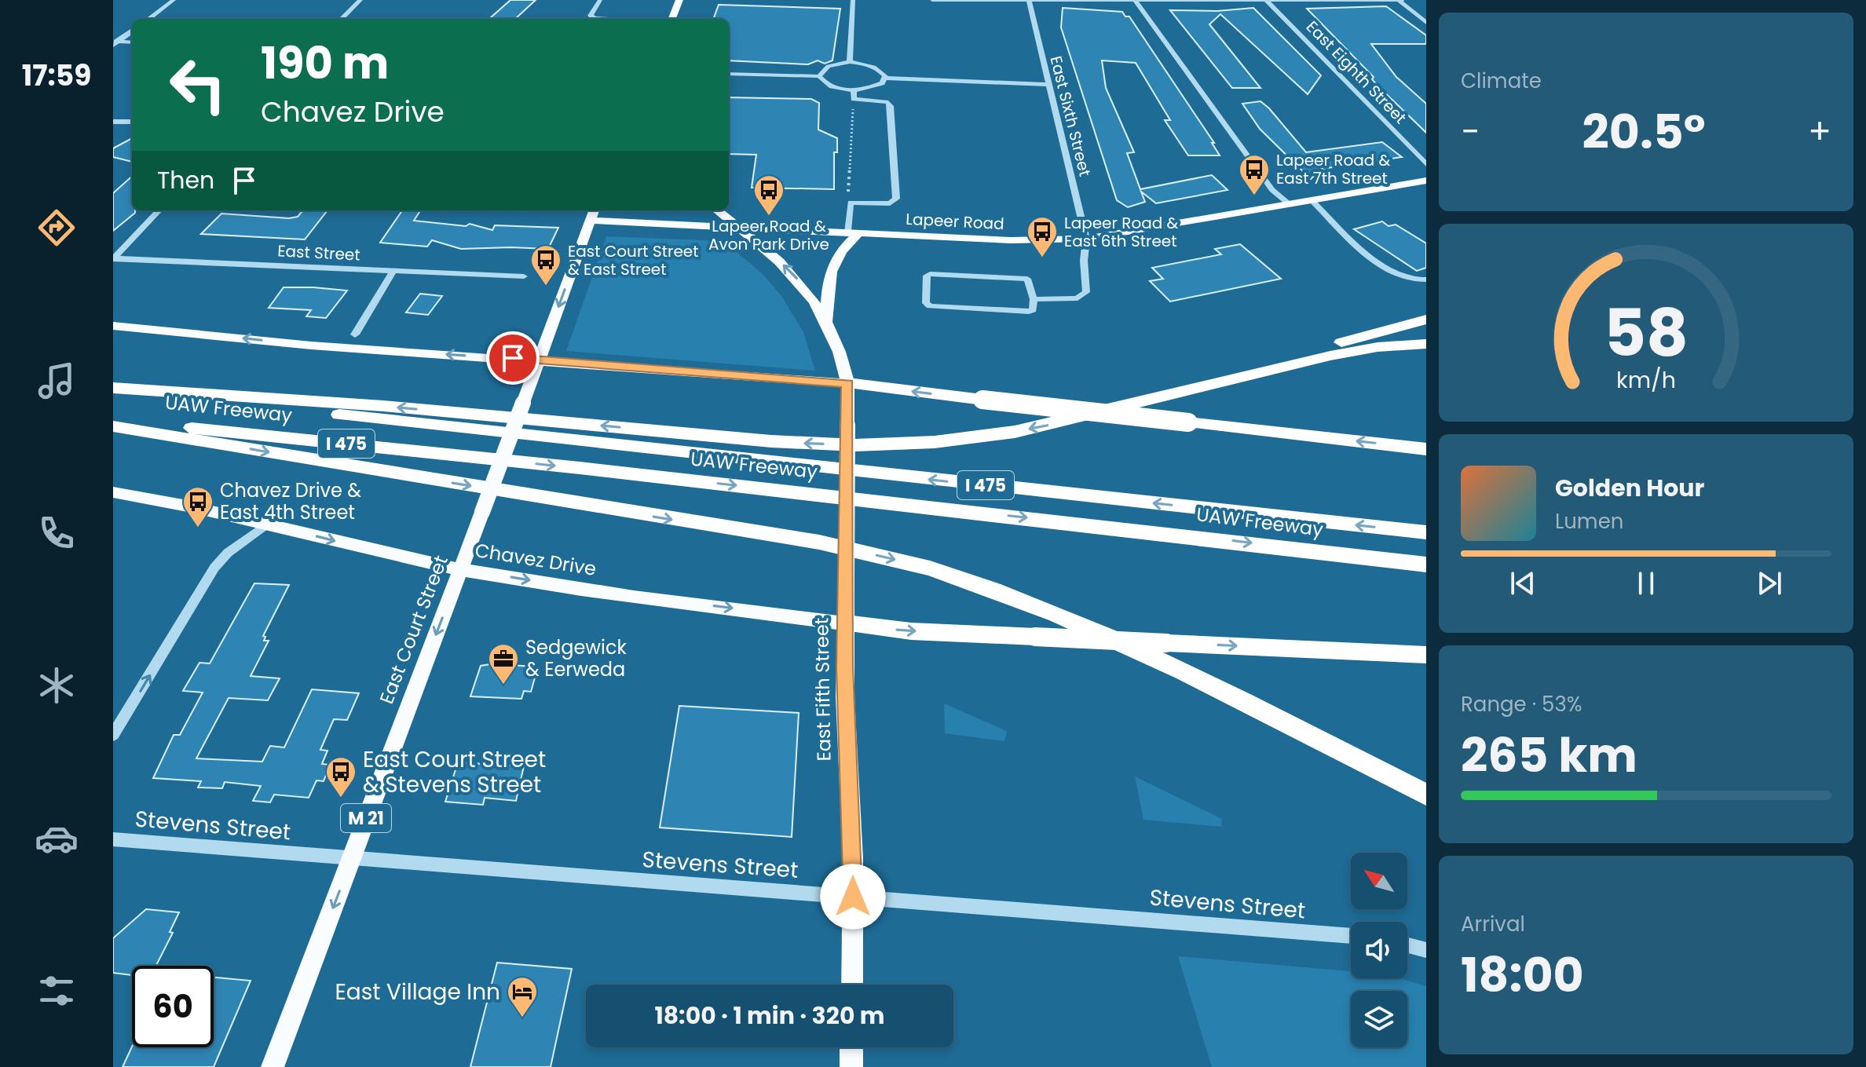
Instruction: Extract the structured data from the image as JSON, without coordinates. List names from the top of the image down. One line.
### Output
{"streets":{"highway":["UAW Freeway","I 475"],"main road":["Lapeer Road","Chavez Drive","East Court Street","East Fifth Street","M 21"],"street":["East Eighth Street","East Sixth Street","East Street","Stevens Street"]},"crossings":[["East Sixth Street","Lapeer Road"],["Lapeer Road","East Court Street"],["Chavez Drive","East Court Street"],["Chavez Drive","East Fifth Street"],["East Court Street","Stevens Street"],["East Fifth Street","Stevens Street"]],"one_way":["Chavez Drive","East Court Street"],"places":{"bus stop":["Lapeer Road & East 7th Street","Lapeer Road & Avon Park Drive","Lapeer Road & East 6th Street","East Court Street & East Street","Chavez Drive & East 4th Street","East Court Street & Stevens Street"],"office":["Sedgewick & Eerweda"],"hotel":["East Village Inn"]},"north":"top left","page":{"tabs":"17:59","tile":["Climate",["Range · 53%","265 km"],["Arrival","18:00"]],"turn":["190 m","Chavez Drive"],"heat":["−","20.5°","+"],"then":"Then","song":["Golden Hour","Lumen"],"limit":"60","trip":"18:00 · 1 min · 320 m","gauge":["58","km/h"]}}
